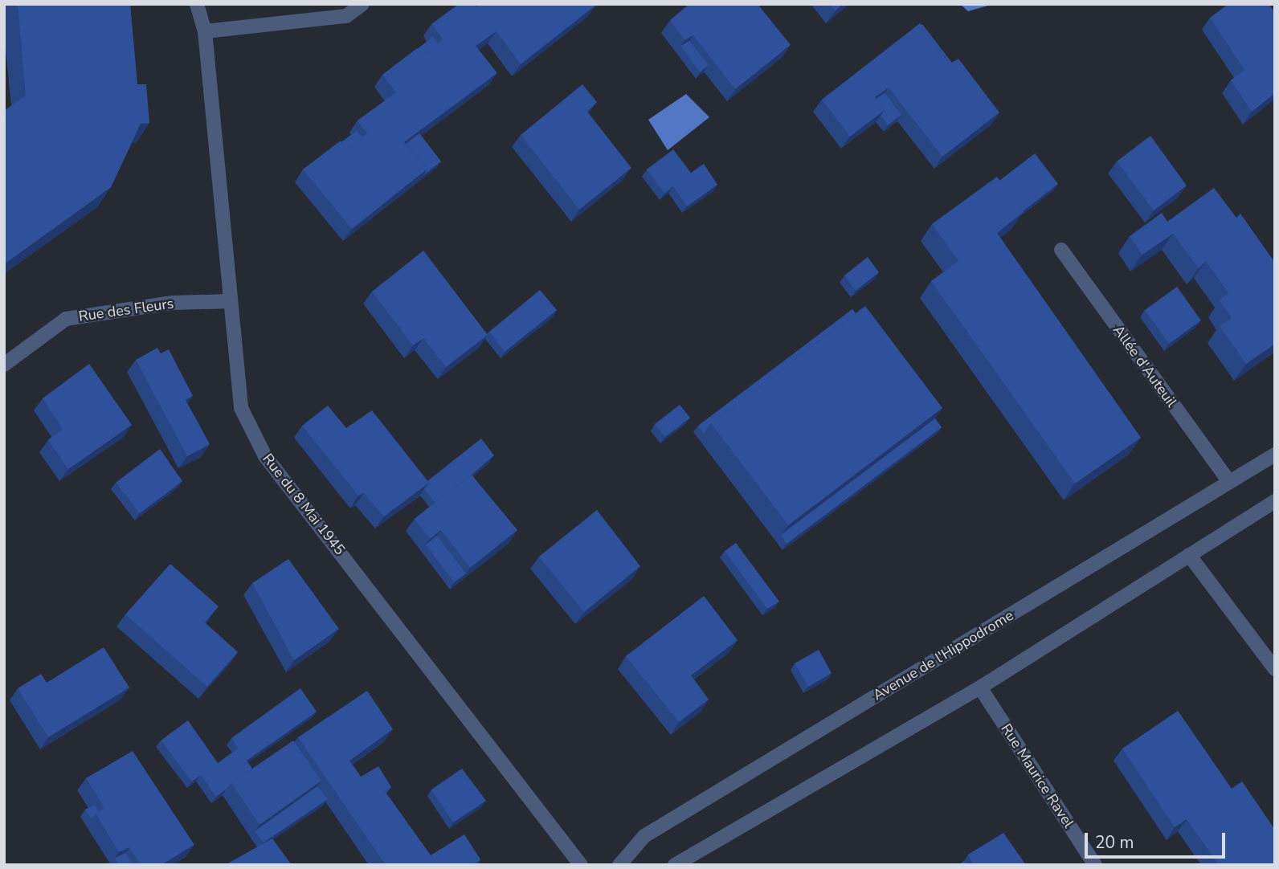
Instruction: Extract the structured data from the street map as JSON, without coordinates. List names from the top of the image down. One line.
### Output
{"streets":{"street":["Rue des Fleurs","Allée d'Auteuil","Rue du 8 Mai 1945","Avenue de l'Hippodrome","Rue Maurice Ravel"]},"crossings":[["Rue des Fleurs","Rue du 8 Mai 1945"],["Allée d'Auteuil","Avenue de l'Hippodrome"]],"scale_bar":"20 m"}
